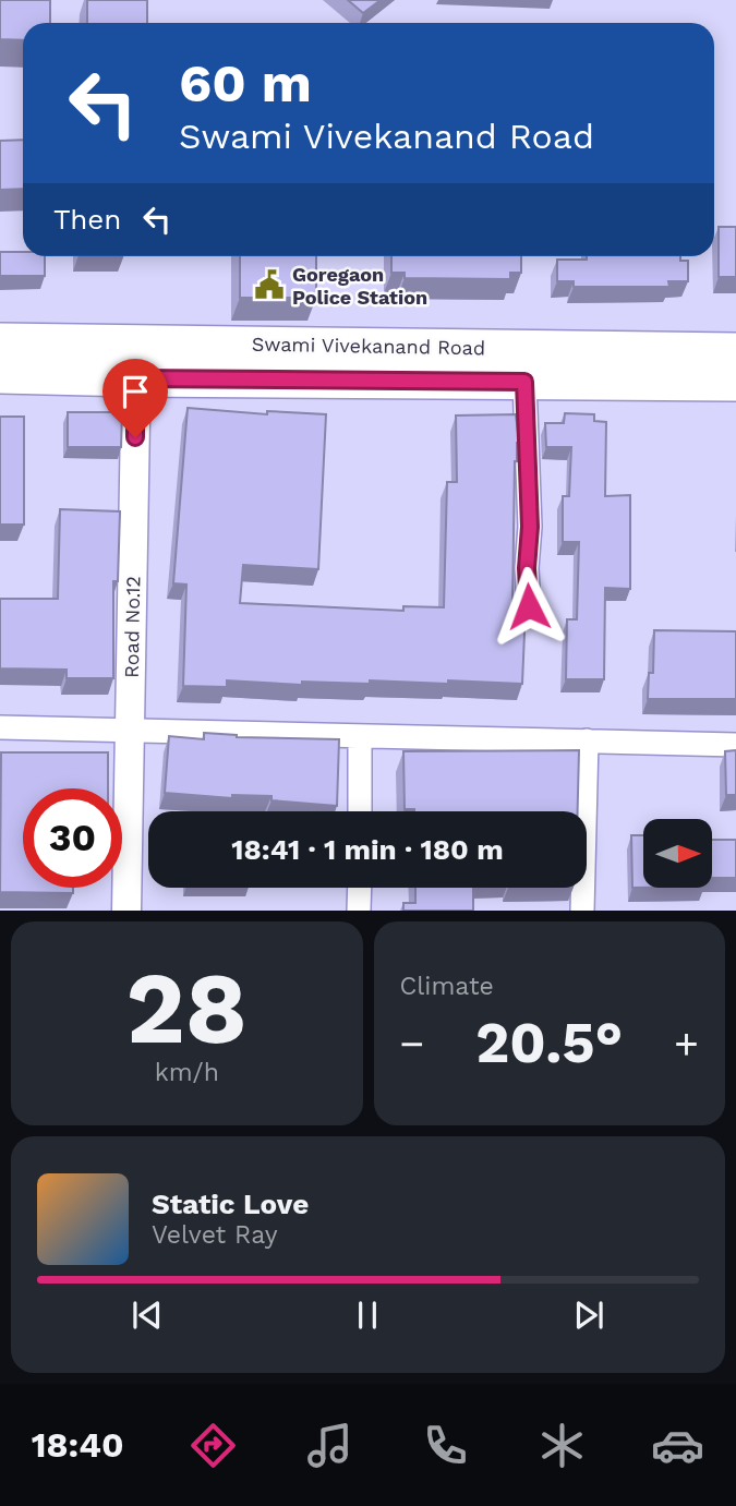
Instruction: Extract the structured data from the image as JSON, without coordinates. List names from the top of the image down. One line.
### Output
{"streets":{"main road":["Swami Vivekanand Road"],"street":["Road No.12"]},"crossings":[["Swami Vivekanand Road","Road No.12"]],"places":{"public building":["Goregaon Police Station"]},"north":"right","page":{"turn":["60 m","Swami Vivekanand Road"],"then":"Then","limit":"30","trip":"18:41 · 1 min · 180 m","tile":[["28","km/h"],"Climate"],"heat":["−","20.5°","+"],"song":["Static Love","Velvet Ray"],"tabs":"18:40"}}
